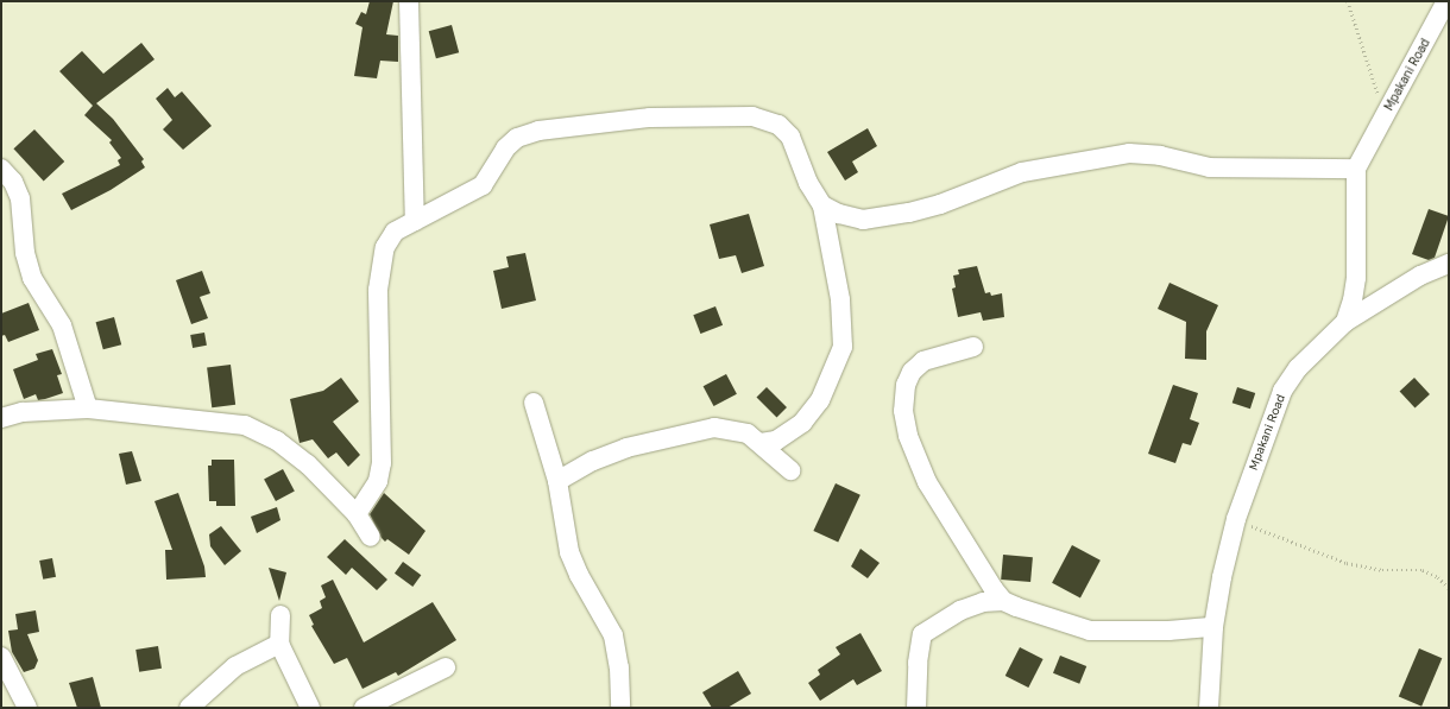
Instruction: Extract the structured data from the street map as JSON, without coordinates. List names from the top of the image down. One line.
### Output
{"streets":{"street":["Mpakani Road"]}}
